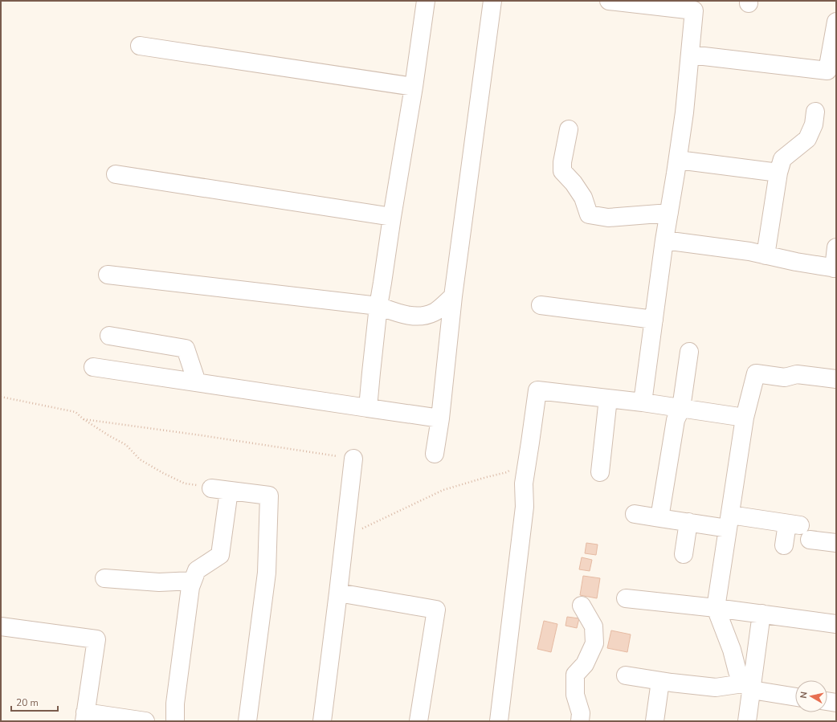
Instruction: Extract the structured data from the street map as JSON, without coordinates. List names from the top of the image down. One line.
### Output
{"scale_bar":"20 m","north":"left"}
